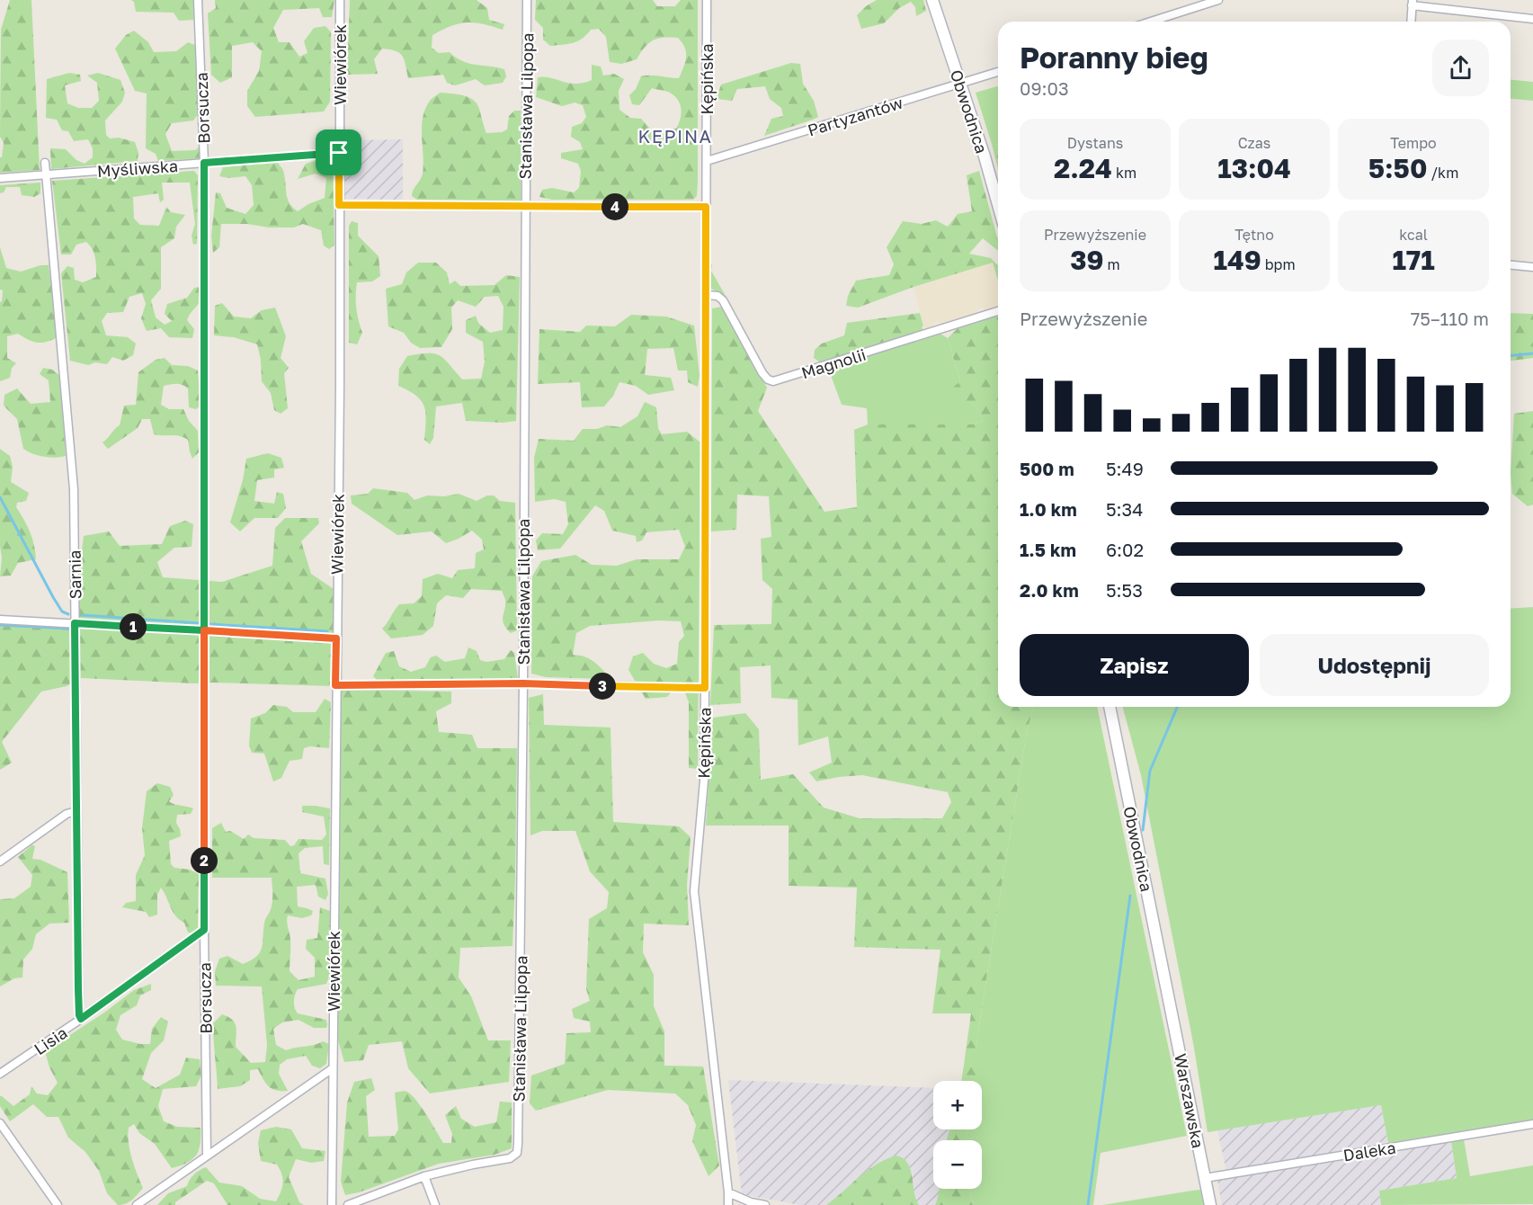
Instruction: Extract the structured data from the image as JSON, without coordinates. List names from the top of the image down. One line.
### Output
{"streets":{"main road":["Obwodnica","Warszawska"],"street":["Wiewiórek","Kępińska","Stanisława Lilpopa","Borsucza","Partyzantów","Myśliwska","Magnolii","Sarnia","Lisia","Daleka"]},"crossings":[["Wiewiórek","Myśliwska"],["Kępińska","Partyzantów"],["Kępińska","Magnolii"],["Borsucza","Myśliwska"],["Borsucza","Lisia"],["Obwodnica","Partyzantów"],["Obwodnica","Warszawska"],["Myśliwska","Sarnia"],["Sarnia","Lisia"],["Warszawska","Daleka"]],"districts":["KĘPINA"],"page":{"heading":["Poranny bieg","09:03"],"stats":[["Dystans","2.24 km"],["Czas","13:04"],["Tempo","5:50 /km"],["Przewyższenie","39 m"],["Tętno","149 bpm"],["kcal","171"]],"pins":["4","1","3","2"],"chart":["Przewyższenie","75–110 m"],"list":[{"name":"500 m","note":"5:49"},{"name":"1.0 km","note":"5:34"},{"name":"1.5 km","note":"6:02"},{"name":"2.0 km","note":"5:53"}],"buttons":["Zapisz","Udostępnij"],"map_buttons":["+","−"]}}
